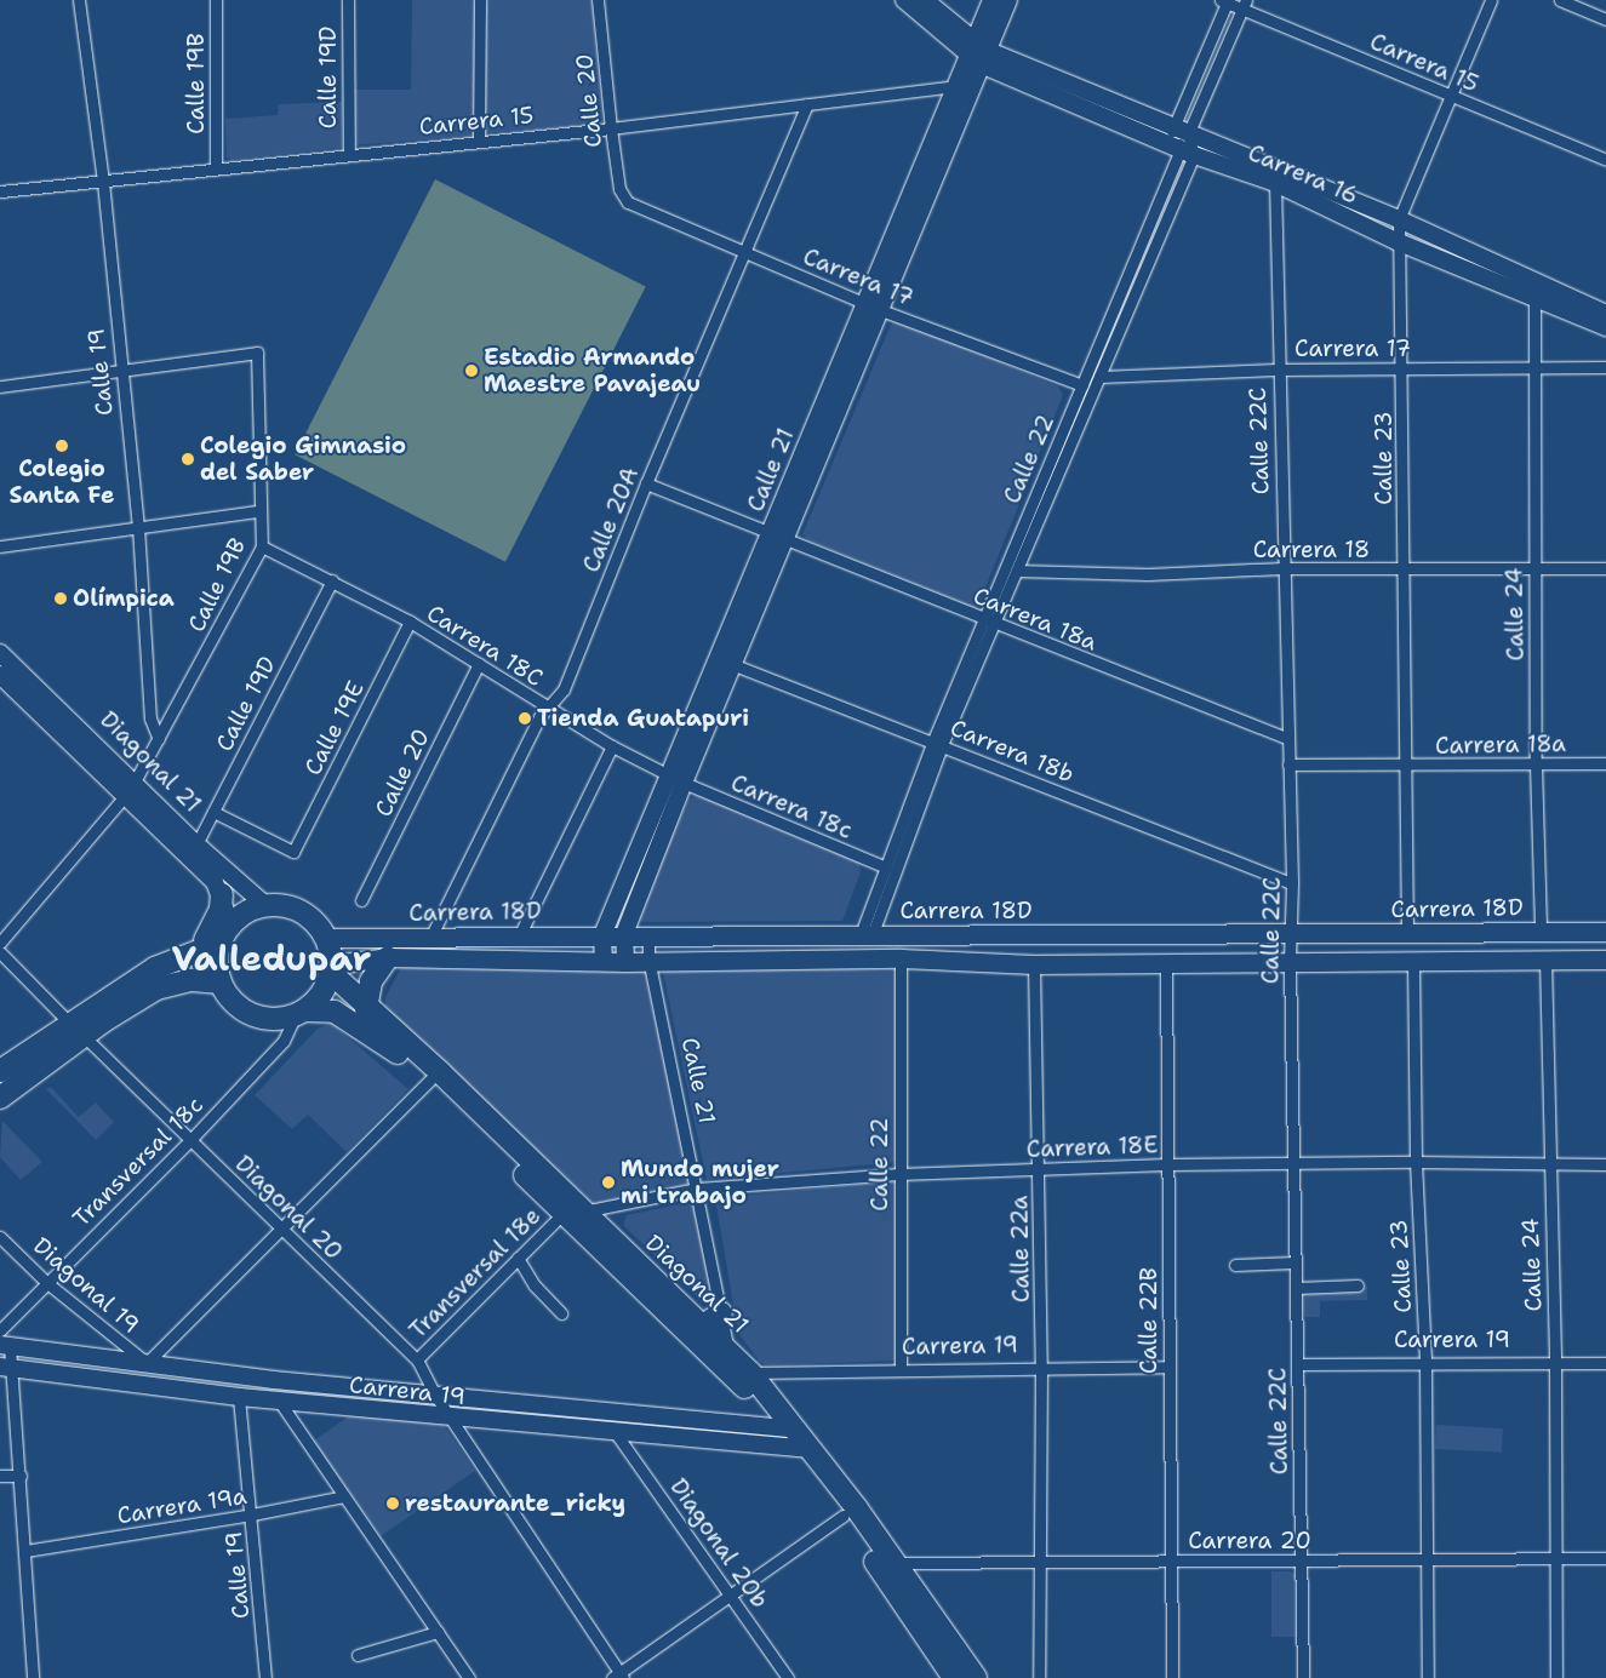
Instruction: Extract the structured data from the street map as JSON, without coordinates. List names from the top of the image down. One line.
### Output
{"streets":{"highway":["Diagonal 21"],"main road":["Carrera 18D"],"street":["Carrera 15","Calle 19D","Calle 19B","Calle 20","Carrera 16","Carrera 17","Calle 19","Calle 22C","Calle 23","Calle 22","Calle 21","Calle 20A","Carrera 18","Calle 24","Carrera 18a","Carrera 18C","Calle 19E","Carrera 18b","Carrera 18c","Carrera 18E","Transversal 18c","Diagonal 20","Calle 22a","Transversal 18e","Diagonal 19","Calle 22B","Carrera 19","Carrera 19a","Carrera 20","Diagonal 20b"]},"crossings":[["Carrera 15","Calle 19D"],["Carrera 15","Calle 19B"],["Carrera 15","Calle 20"],["Carrera 15","Calle 19"],["Carrera 15","Calle 23"],["Carrera 15","Calle 22"],["Carrera 15","Calle 21"],["Carrera 15","Calle 20A"],["Calle 19D","Carrera 18C"],["Calle 19D","Calle 19E"],["Calle 19D","Diagonal 21"],["Calle 19B","Calle 19"],["Calle 19B","Carrera 18C"],["Calle 19B","Diagonal 21"],["Calle 20","Carrera 17"],["Calle 20","Carrera 18C"],["Carrera 16","Calle 22C"],["Carrera 16","Calle 23"],["Carrera 16","Calle 22"],["Carrera 16","Calle 21"],["Carrera 16","Calle 24"],["Carrera 17","Calle 22C"],["Carrera 17","Calle 23"],["Carrera 17","Calle 22"],["Carrera 17","Calle 21"],["Carrera 17","Calle 20A"],["Carrera 17","Calle 24"],["Calle 19","Carrera 19"],["Calle 19","Carrera 19a"],["Calle 22C","Carrera 18"],["Calle 22C","Carrera 18a"],["Calle 22C","Carrera 18b"],["Calle 22C","Carrera 18D"],["Calle 22C","Carrera 18E"],["Calle 22C","Carrera 19"],["Calle 22C","Carrera 20"],["Calle 23","Carrera 18"],["Calle 23","Carrera 18a"],["Calle 23","Carrera 18D"],["Calle 23","Carrera 18E"],["Calle 23","Carrera 19"],["Calle 23","Carrera 20"],["Calle 22","Carrera 18"],["Calle 22","Carrera 18a"],["Calle 22","Carrera 18b"],["Calle 22","Carrera 18c"],["Calle 22","Carrera 18D"],["Calle 22","Carrera 18E"],["Calle 22","Carrera 19"],["Calle 21","Carrera 18a"],["Calle 21","Carrera 18C"],["Calle 21","Carrera 18b"],["Calle 21","Diagonal 21"],["Calle 21","Carrera 18c"],["Calle 21","Carrera 18D"],["Calle 21","Carrera 18E"],["Calle 20A","Carrera 18C"],["Calle 20A","Carrera 18D"],["Carrera 18","Calle 24"],["Calle 24","Carrera 18a"],["Calle 24","Carrera 18D"],["Calle 24","Carrera 18E"],["Calle 24","Carrera 19"],["Calle 24","Carrera 20"],["Carrera 18C","Calle 19E"],["Carrera 18C","Carrera 18c"],["Diagonal 21","Carrera 18D"],["Diagonal 21","Carrera 18E"],["Diagonal 21","Transversal 18c"],["Diagonal 21","Transversal 18e"],["Diagonal 21","Carrera 19"],["Diagonal 21","Carrera 20"],["Carrera 18D","Transversal 18c"],["Carrera 18D","Calle 22a"],["Carrera 18D","Calle 22B"],["Carrera 18E","Calle 22a"],["Carrera 18E","Transversal 18e"],["Carrera 18E","Calle 22B"],["Transversal 18c","Diagonal 20"],["Transversal 18c","Diagonal 19"],["Diagonal 20","Transversal 18e"],["Diagonal 20","Carrera 19"],["Calle 22a","Carrera 19"],["Calle 22a","Carrera 20"],["Diagonal 19","Carrera 19"],["Calle 22B","Carrera 19"],["Calle 22B","Carrera 20"],["Carrera 19","Diagonal 20b"]],"districts":["Valledupar"],"places":["Estadio Armando Maestre Pavajeau","Colegio Santa Fe","Colegio Gimnasio del Saber","Olímpica","Tienda Guatapuri","Mundo mujer mi trabajo","restaurante_ricky"]}
